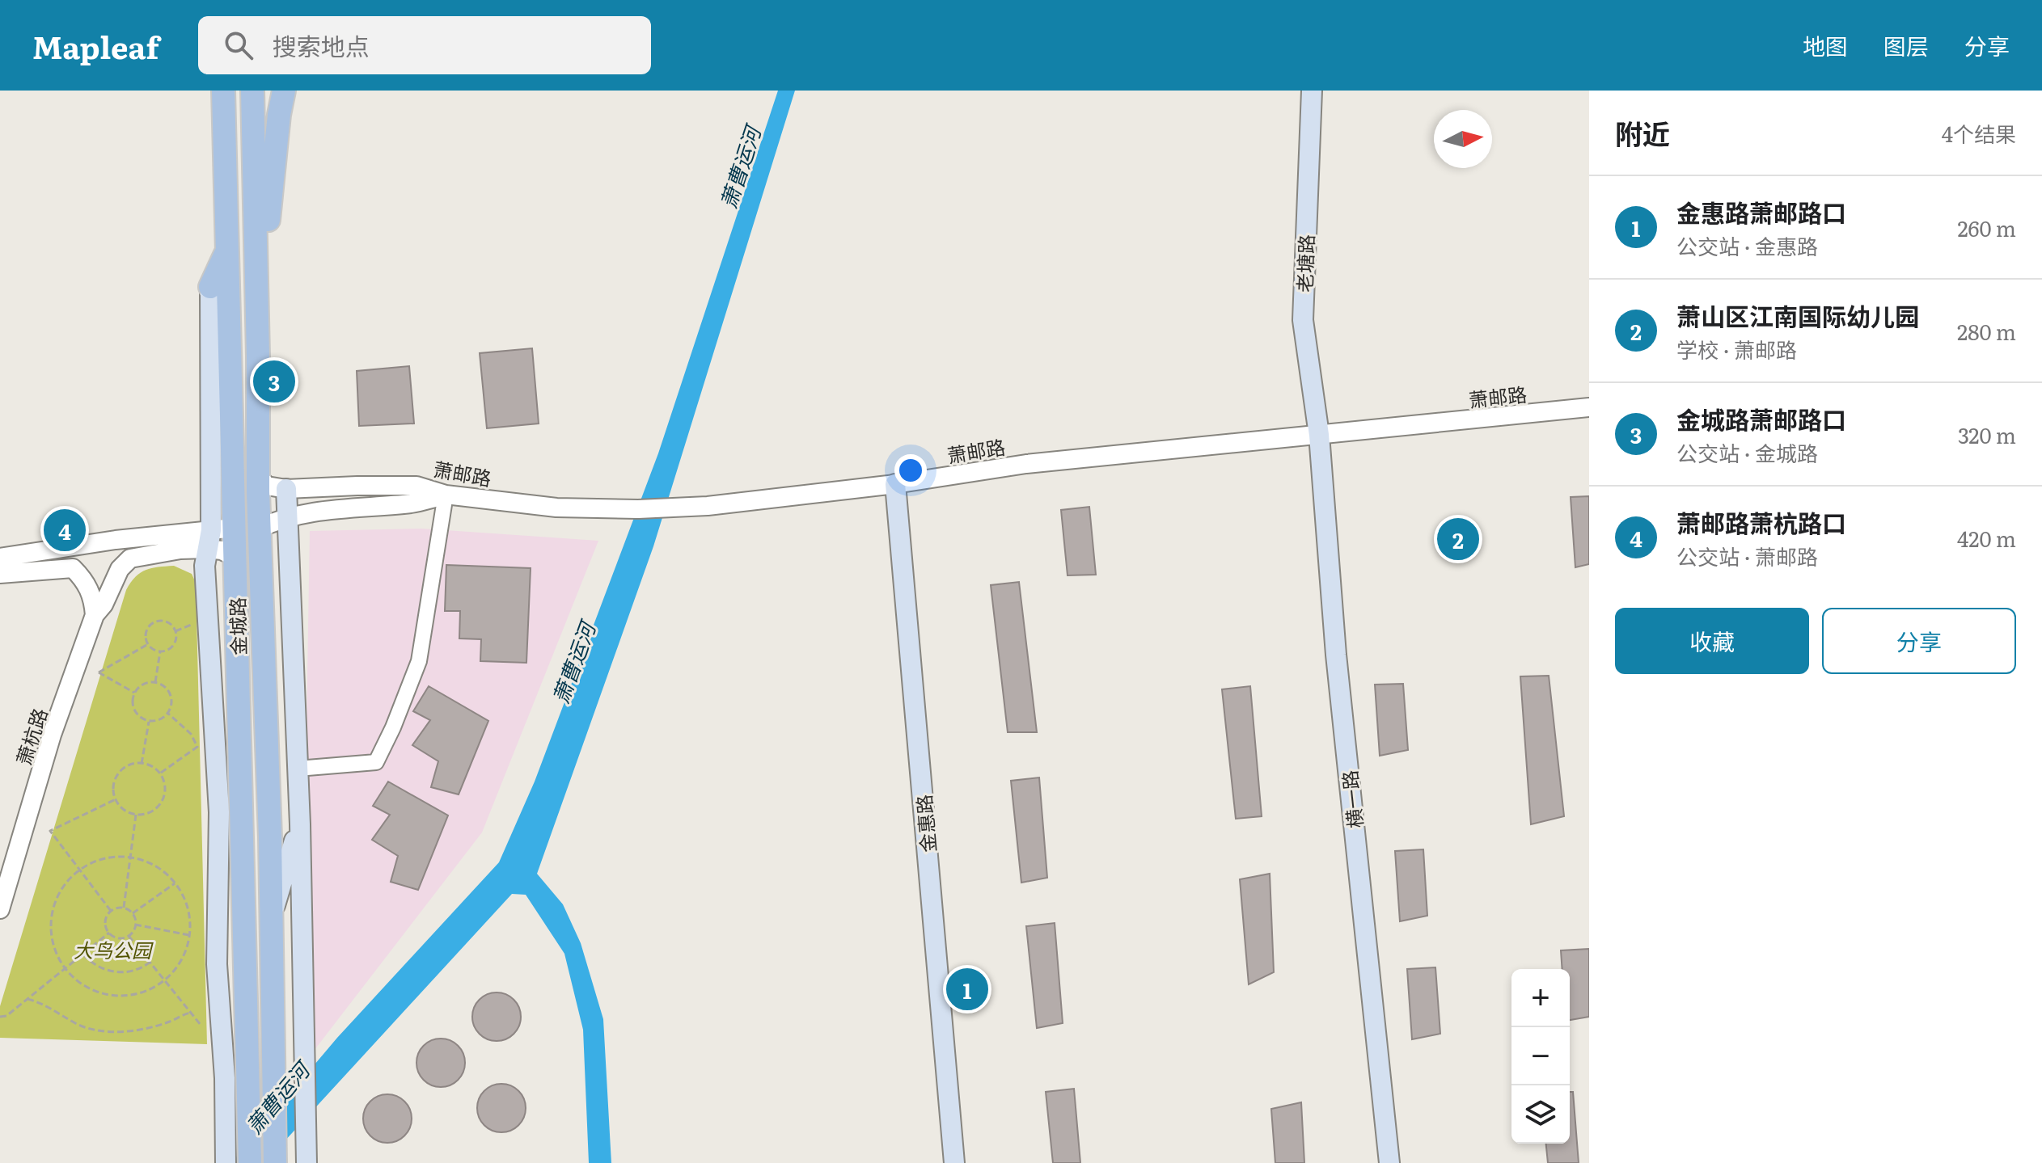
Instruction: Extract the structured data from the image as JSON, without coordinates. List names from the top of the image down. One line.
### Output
{"streets":{"main road":["老塘路","金城路","横一路","金惠路"],"street":["萧邮路","萧杭路"]},"crossings":[["老塘路","萧邮路"],["老塘路","横一路"],["萧邮路","金城路"],["萧邮路","横一路"],["萧邮路","金惠路"],["金城路","萧杭路"]],"water":["萧曹运河"],"parks":["大鸟公园"],"north":"right","page":{"header":"Mapleaf","search":"搜索地点","nav":["地图","图层","分享"],"heading":["附近","4个结果"],"list":[{"mark":"1","name":"金惠路萧邮路口","note":"公交站 · 金惠路","value":"260 m"},{"mark":"2","name":"萧山区江南国际幼儿园","note":"学校 · 萧邮路","value":"280 m"},{"mark":"3","name":"金城路萧邮路口","note":"公交站 · 金城路","value":"320 m"},{"mark":"4","name":"萧邮路萧杭路口","note":"公交站 · 萧邮路","value":"420 m"}],"pins":["3","4","2","1"],"buttons":["收藏","分享"],"map_buttons":["+","−"]}}
